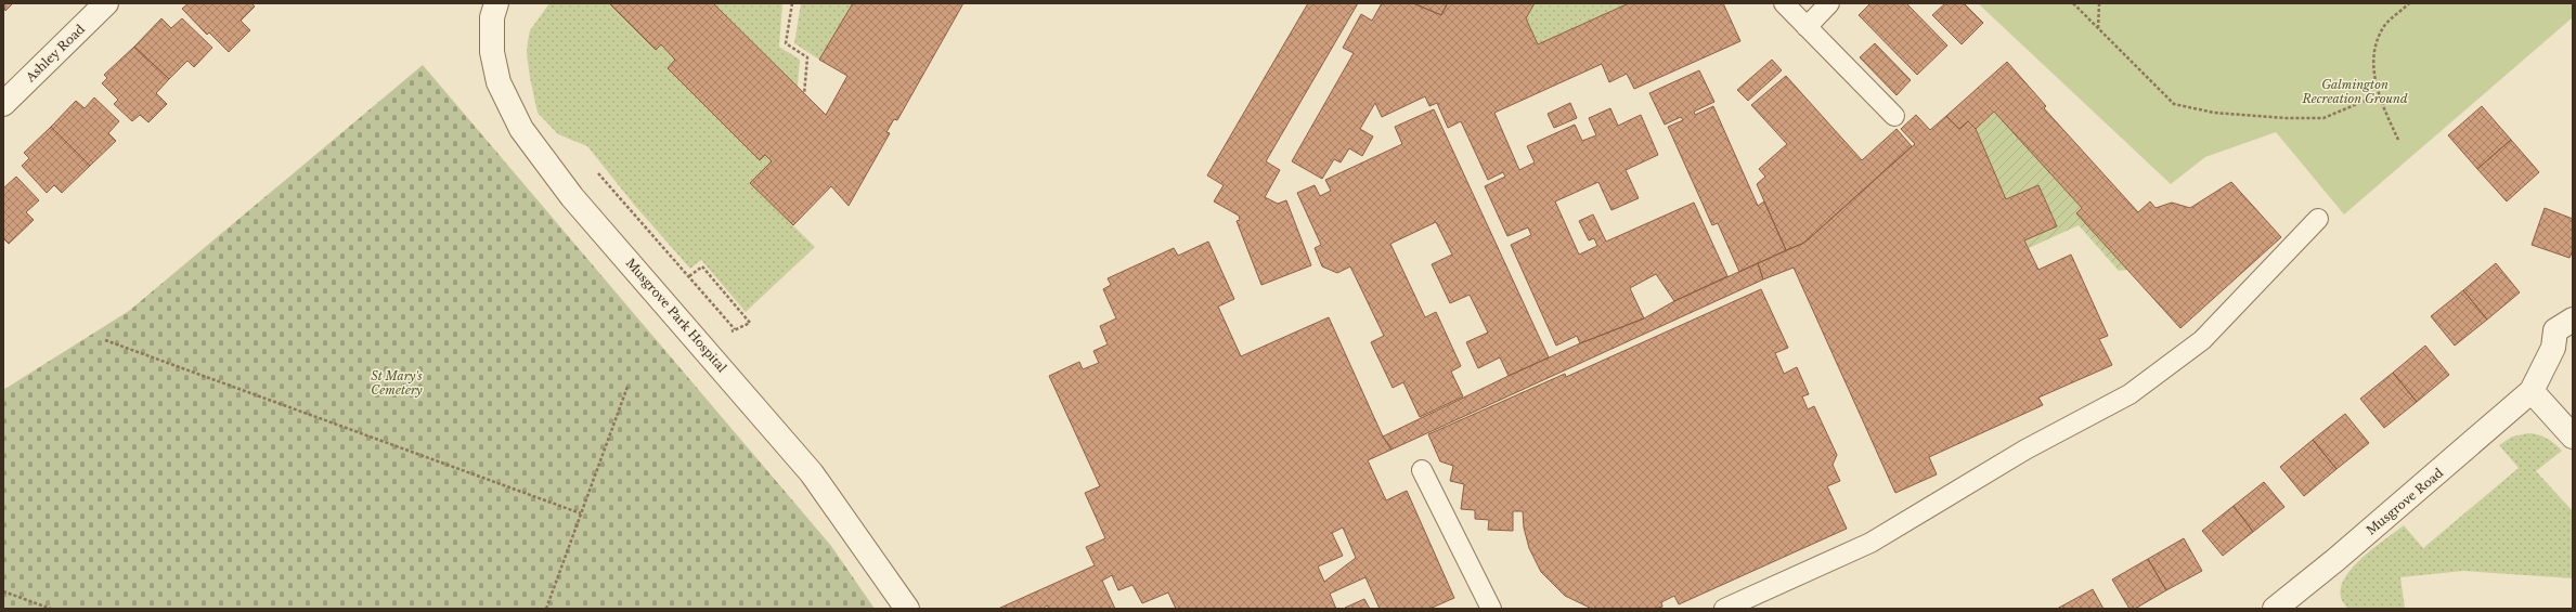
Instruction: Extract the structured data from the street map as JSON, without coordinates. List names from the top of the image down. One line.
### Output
{"streets":{"street":["Ashley Road","Musgrove Park Hospital","Musgrove Road"]},"parks":["Galmington Recreation Ground","St Mary's Cemetery"]}
